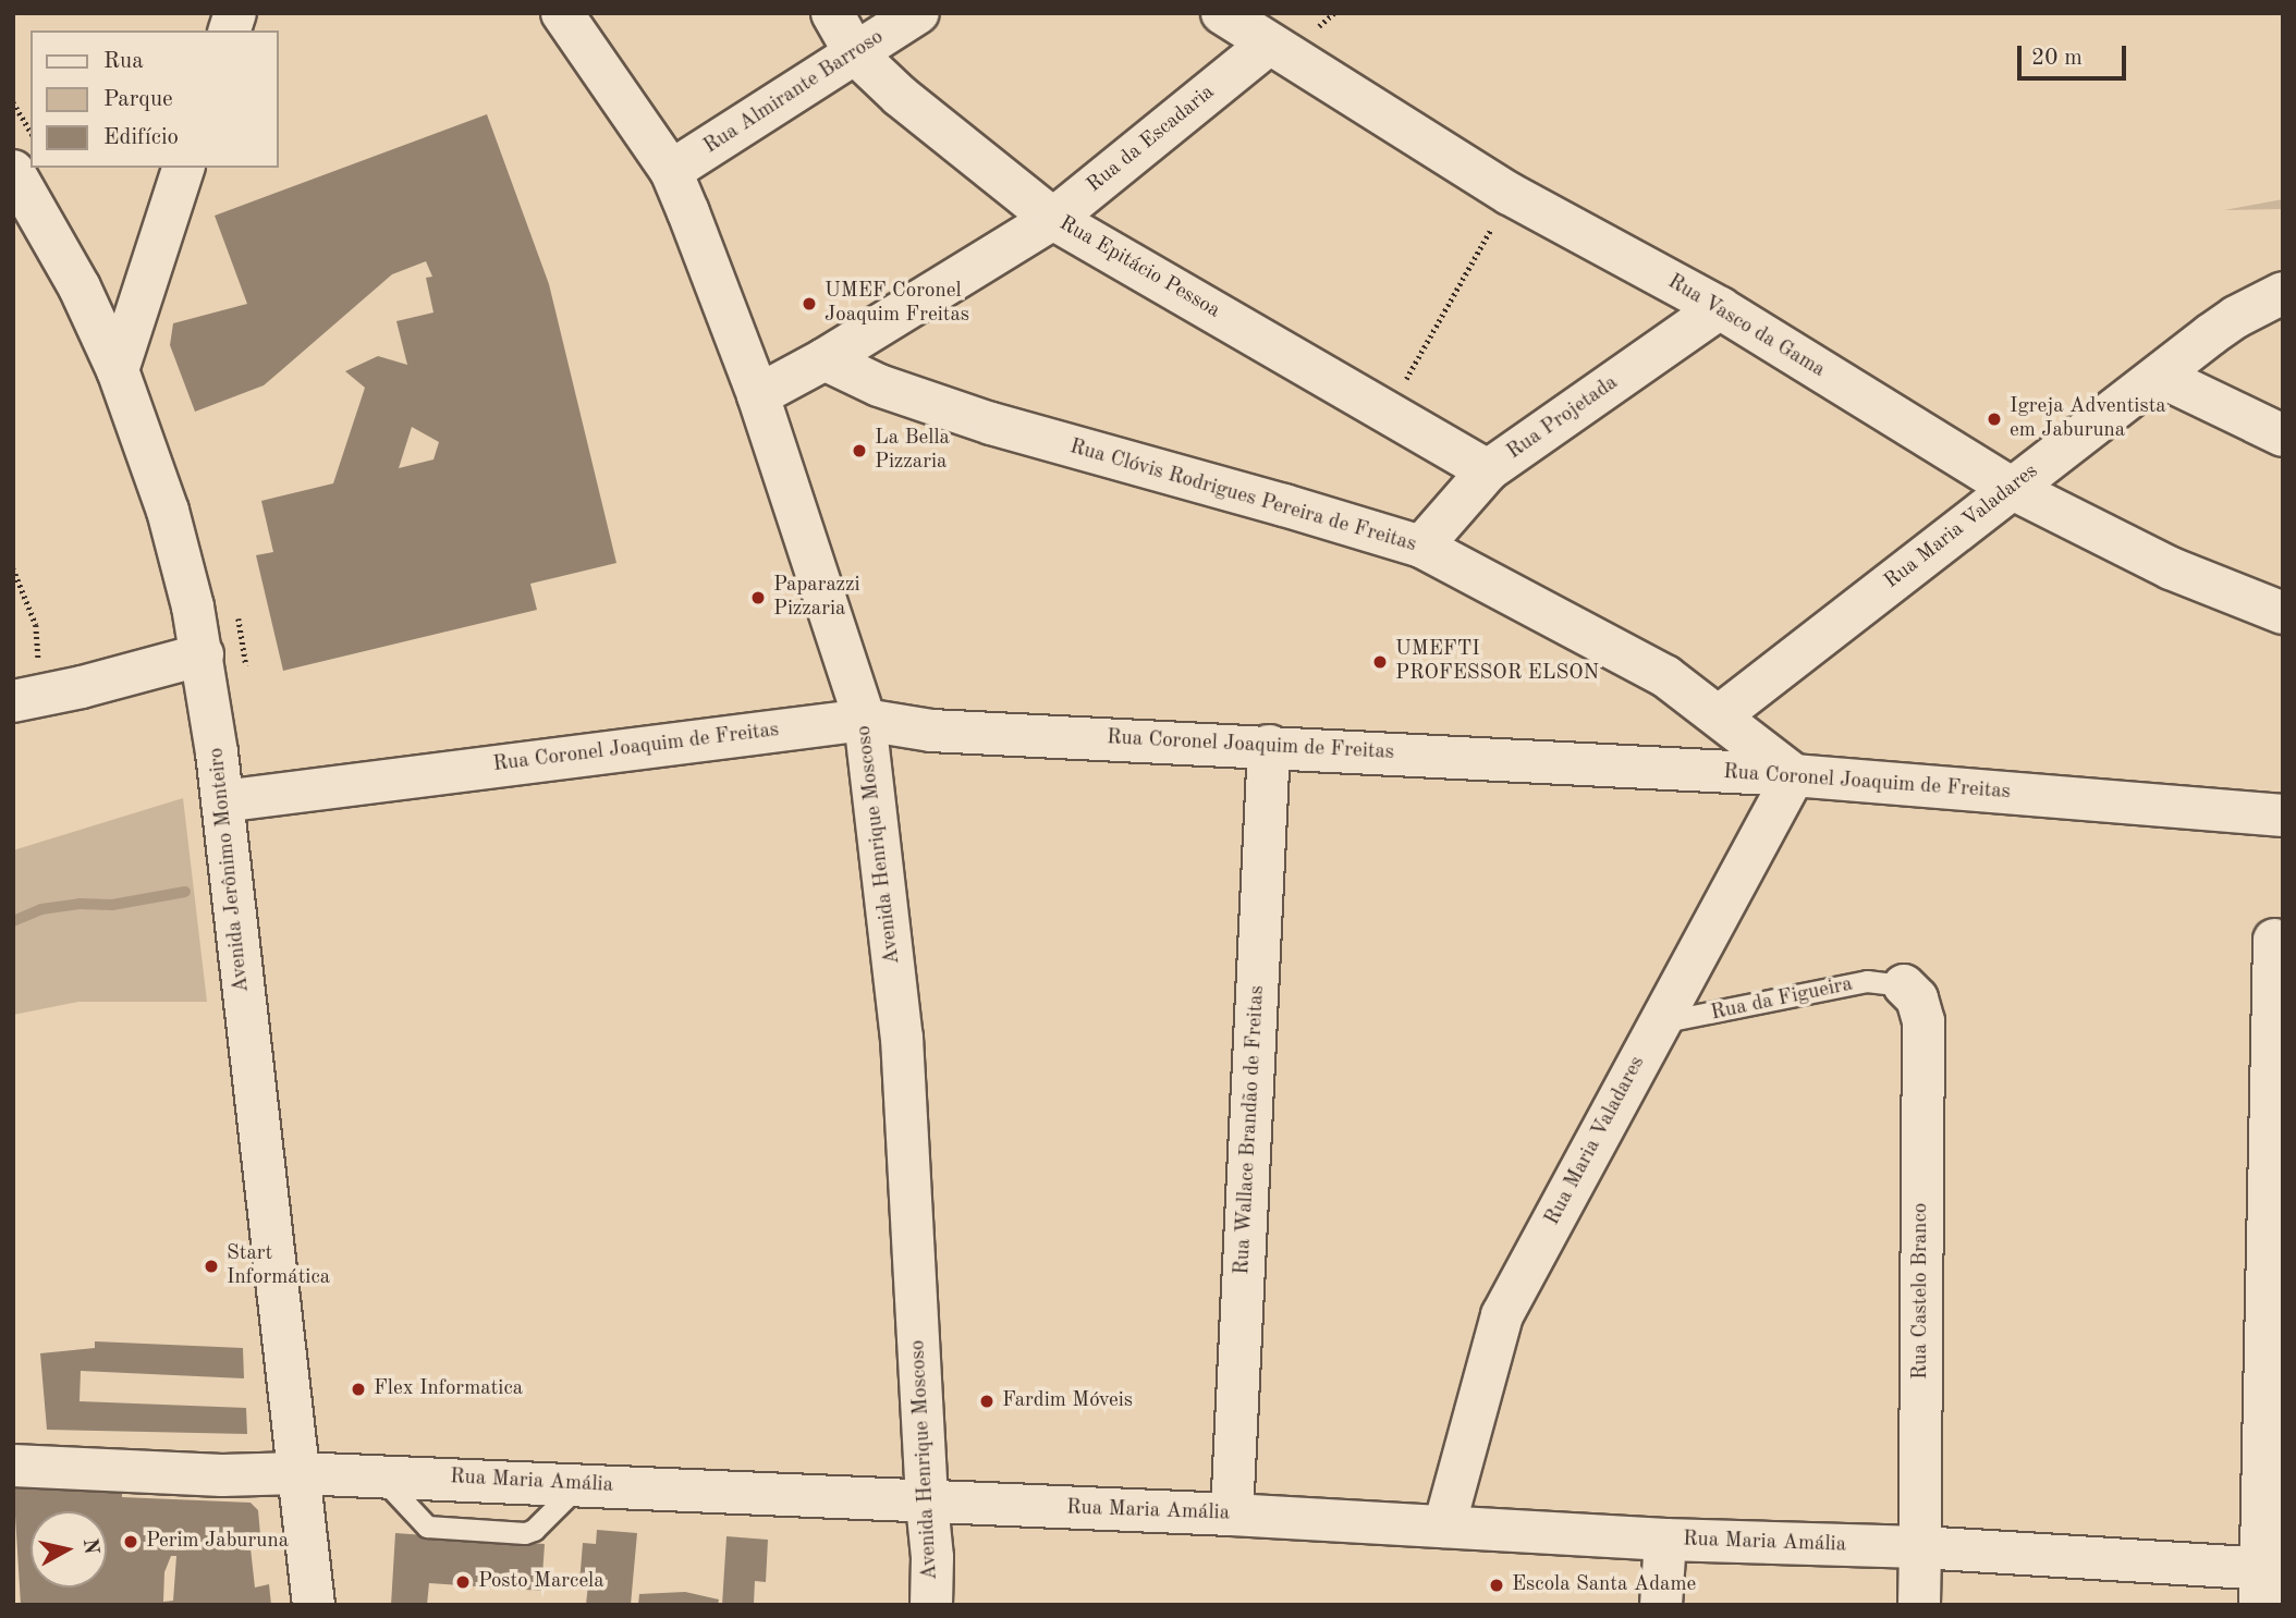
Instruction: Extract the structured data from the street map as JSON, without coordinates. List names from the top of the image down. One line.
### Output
{"streets":{"street":["Rua Almirante Barroso","Rua da Escadaria","Rua Epitácio Pessoa","Rua Vasco da Gama","Rua Projetada","Rua Clóvis Rodrigues Pereira de Freitas","Rua Maria Valadares","Rua Coronel Joaquim de Freitas","Avenida Henrique Moscoso","Avenida Jerônimo Monteiro","Rua Wallace Brandão de Freitas","Rua Castelo Branco","Rua Maria Amália"],"lane":["Rua da Figueira"]},"crossings":[["Rua Almirante Barroso","Rua Epitácio Pessoa"],["Rua Almirante Barroso","Avenida Henrique Moscoso"],["Rua da Escadaria","Rua Epitácio Pessoa"],["Rua da Escadaria","Rua Vasco da Gama"],["Rua da Escadaria","Rua Clóvis Rodrigues Pereira de Freitas"],["Rua da Escadaria","Avenida Henrique Moscoso"],["Rua Epitácio Pessoa","Rua Projetada"],["Rua Vasco da Gama","Rua Projetada"],["Rua Vasco da Gama","Rua Maria Valadares"],["Rua Projetada","Rua Clóvis Rodrigues Pereira de Freitas"],["Rua Clóvis Rodrigues Pereira de Freitas","Rua Maria Valadares"],["Rua Clóvis Rodrigues Pereira de Freitas","Rua Coronel Joaquim de Freitas"],["Rua Maria Valadares","Rua Coronel Joaquim de Freitas"],["Rua Maria Valadares","Rua da Figueira"],["Rua Maria Valadares","Rua Maria Amália"],["Rua Coronel Joaquim de Freitas","Avenida Henrique Moscoso"],["Rua Coronel Joaquim de Freitas","Avenida Jerônimo Monteiro"],["Rua Coronel Joaquim de Freitas","Rua Wallace Brandão de Freitas"],["Avenida Henrique Moscoso","Rua Maria Amália"],["Avenida Jerônimo Monteiro","Rua Maria Amália"],["Rua da Figueira","Rua Castelo Branco"],["Rua Wallace Brandão de Freitas","Rua Maria Amália"],["Rua Castelo Branco","Rua Maria Amália"]],"places":["UMEF Coronel Joaquim Freitas","Igreja Adventista em Jaburuna","La Bella Pizzaria","Paparazzi Pizzaria","UMEFTI PROFESSOR ELSON","Start Informática","Flex Informatica","Fardim Móveis","Perim Jaburuna","Posto Marcela","Escola Santa Adame"],"legend":["Rua","Parque","Edifício"],"scale_bar":"20 m","north":"right"}
